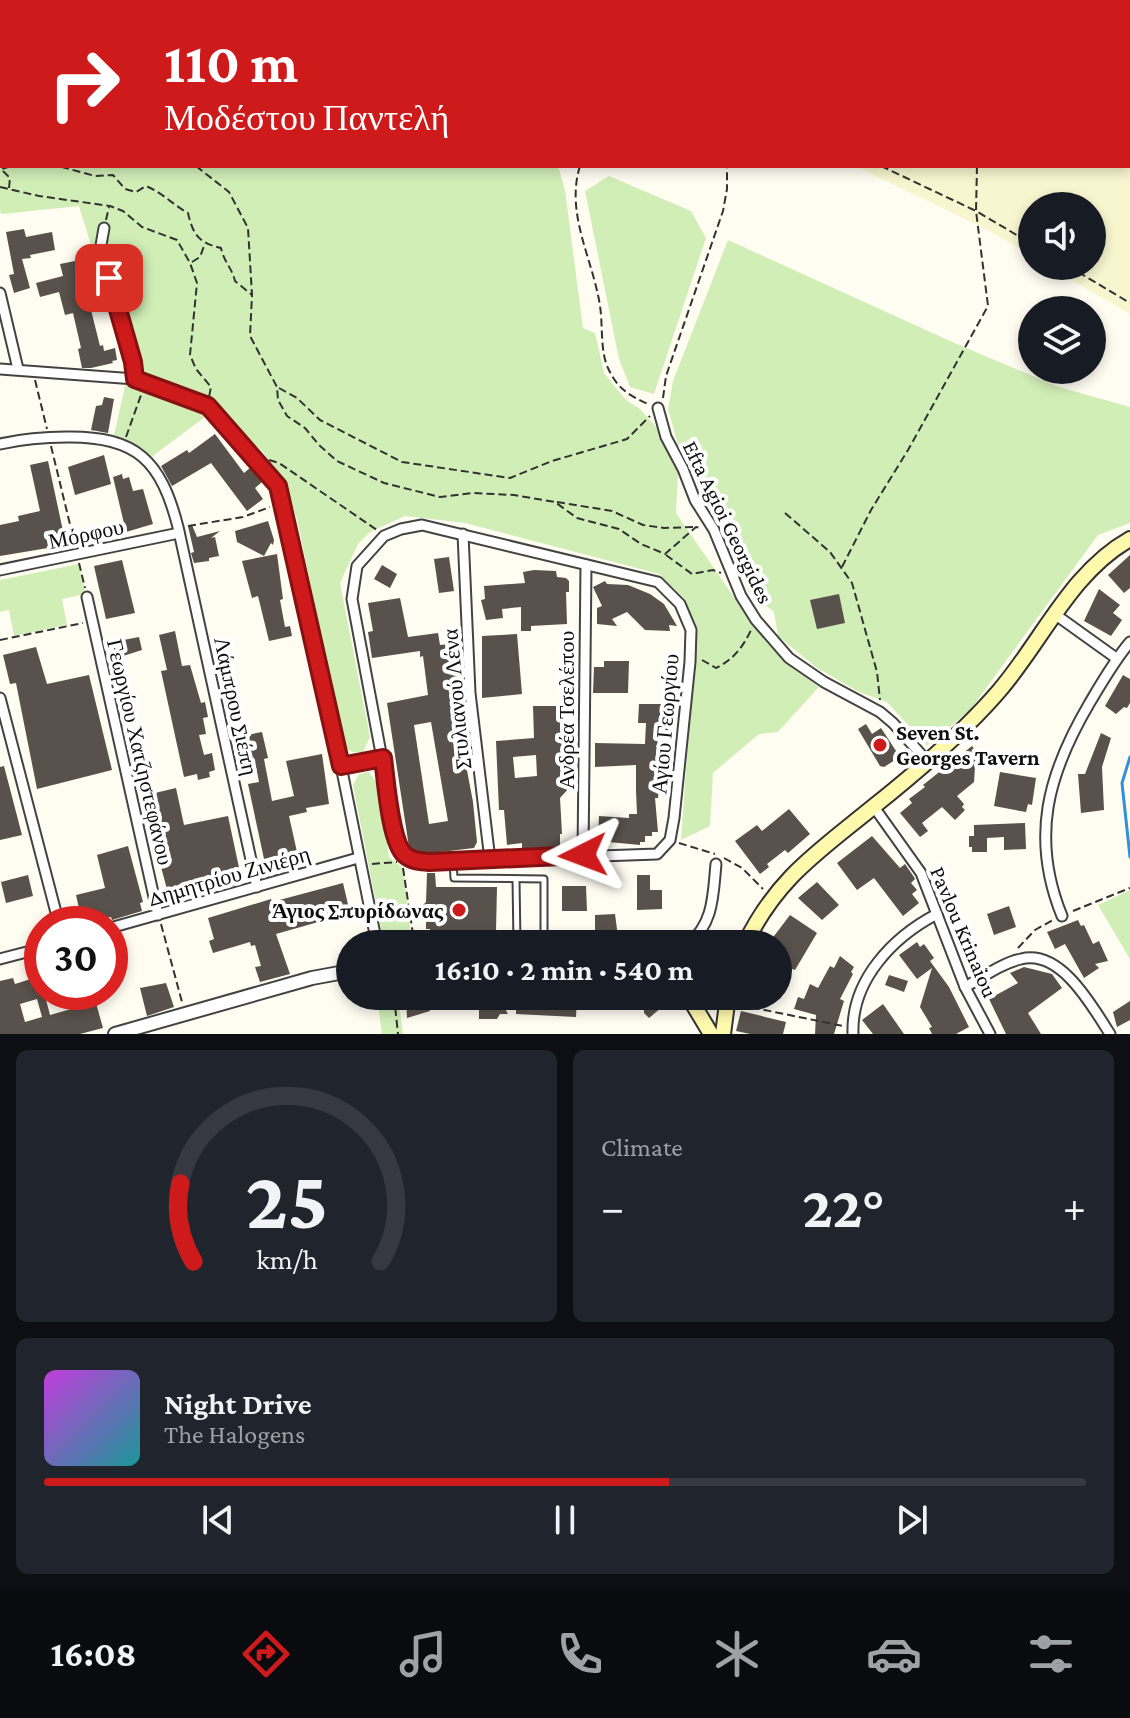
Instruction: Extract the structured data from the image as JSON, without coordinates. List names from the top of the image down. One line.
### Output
{"streets":{"street":["Efta Agioi Georgides","Μόρφου","Στυλιανού Λένα","Λάμπρου Σιέπη","Ανδρέα Τσελέπου","Αγίου Γεωργίου","Γεωργίου Χατζηστεφάνου","Δημητρίου Ζινιέρη","Pavlou Krinaiou"]},"crossings":[["Μόρφου","Λάμπρου Σιέπη"],["Στυλιανού Λένα","Αγίου Γεωργίου"],["Λάμπρου Σιέπη","Δημητρίου Ζινιέρη"],["Ανδρέα Τσελέπου","Αγίου Γεωργίου"],["Γεωργίου Χατζηστεφάνου","Δημητρίου Ζινιέρη"]],"places":["Seven St. Georges Tavern","Άγιος Σπυρίδωνας"],"page":{"turn":["110 m","Μοδέστου Παντελή"],"limit":"30","trip":"16:10 · 2 min · 540 m","tile":"Climate","heat":["−","22°","+"],"song":["Night Drive","The Halogens"],"tabs":"16:08","gauge":["25","km/h"]}}
